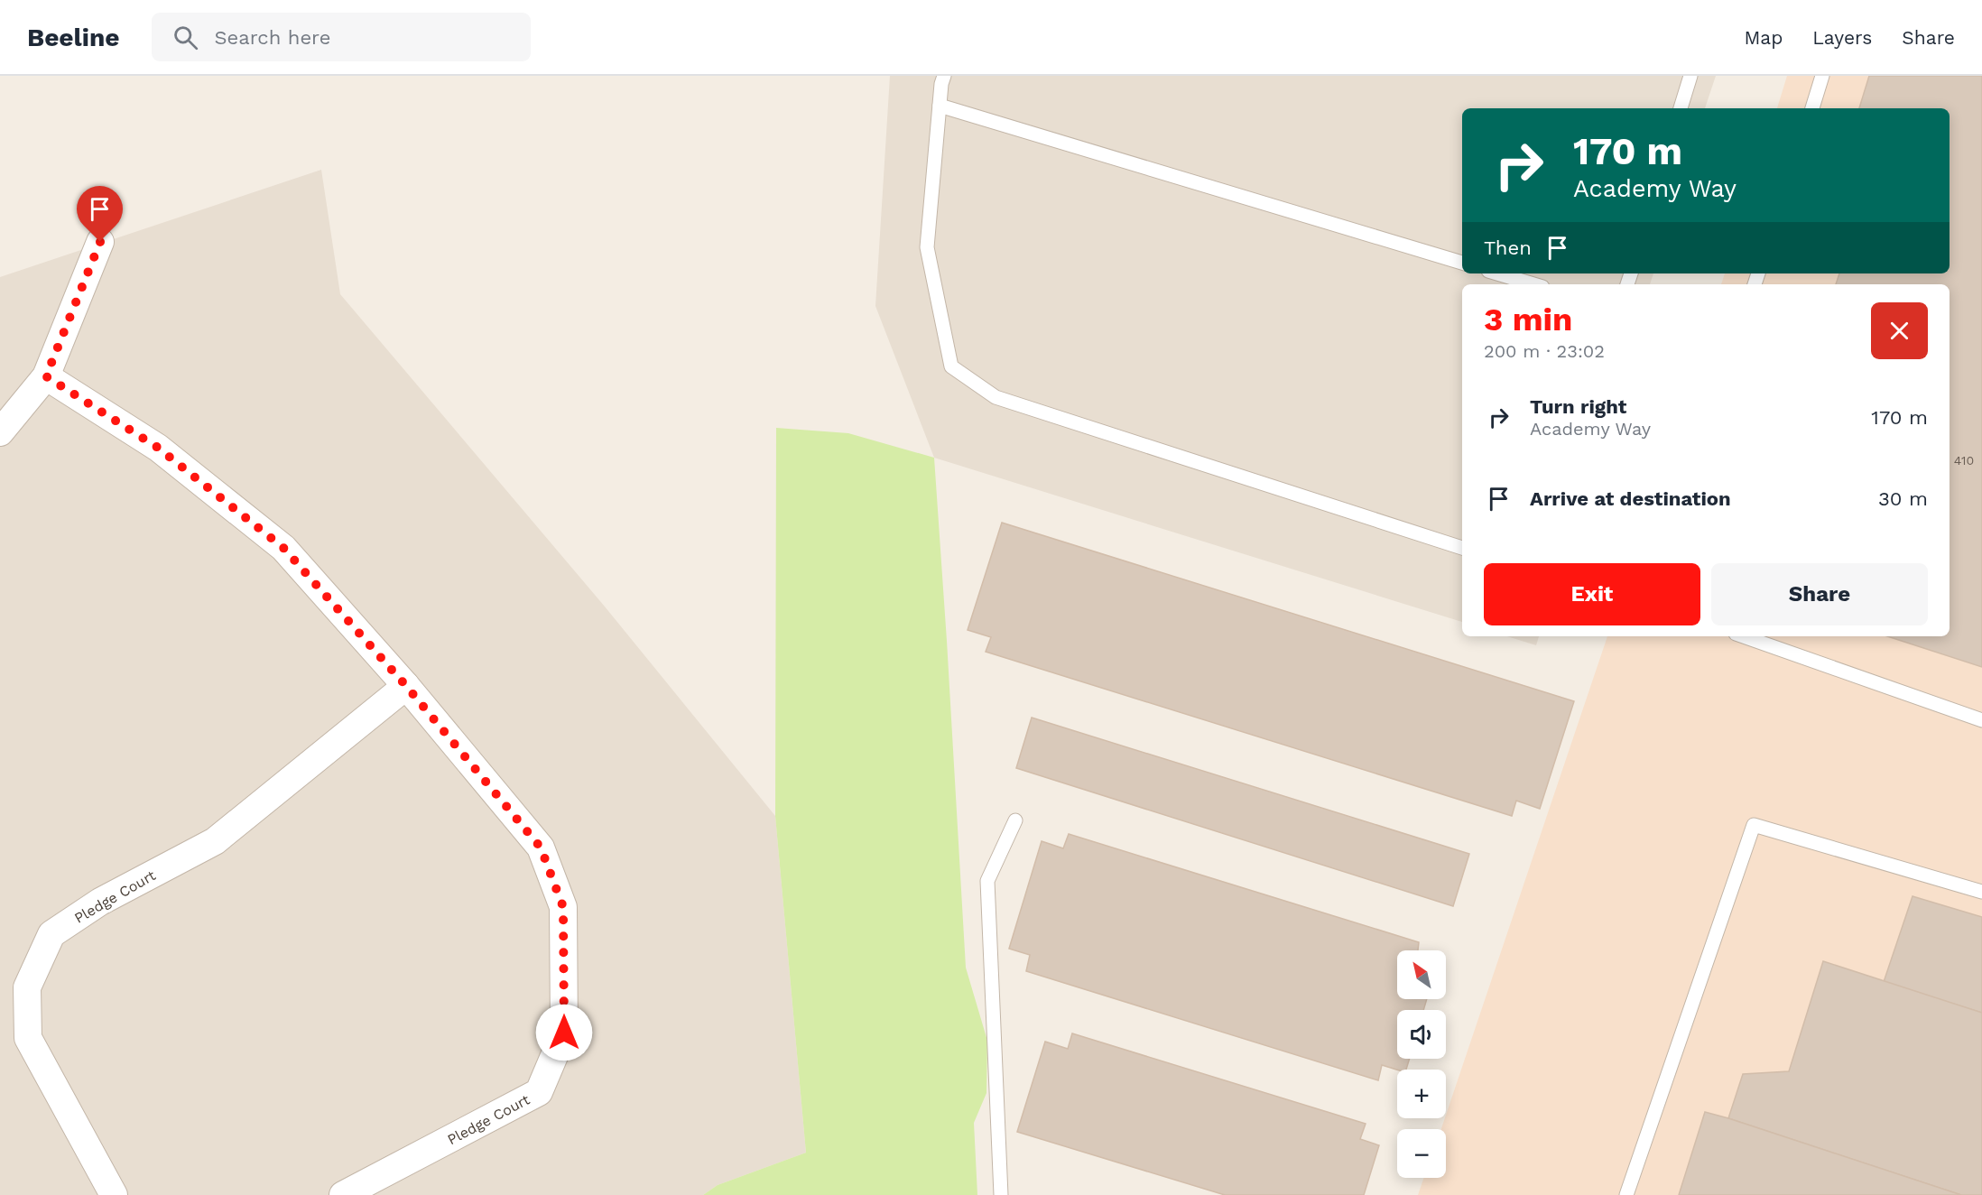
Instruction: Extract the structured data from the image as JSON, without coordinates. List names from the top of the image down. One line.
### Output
{"streets":{"street":["Pledge Court"]},"house_numbers":["410"],"north":"top left","page":{"header":"Beeline","search":"Search here","nav":["Map","Layers","Share"],"turn":["170 m","Academy Way"],"then":"Then","heading":["3 min","200 m · 23:02"],"list":[{"name":"Turn right","note":"Academy Way","value":"170 m"},{"name":"Arrive at destination","value":"30 m"}],"buttons":["Exit","Share"],"map_buttons":["+","−"]}}
